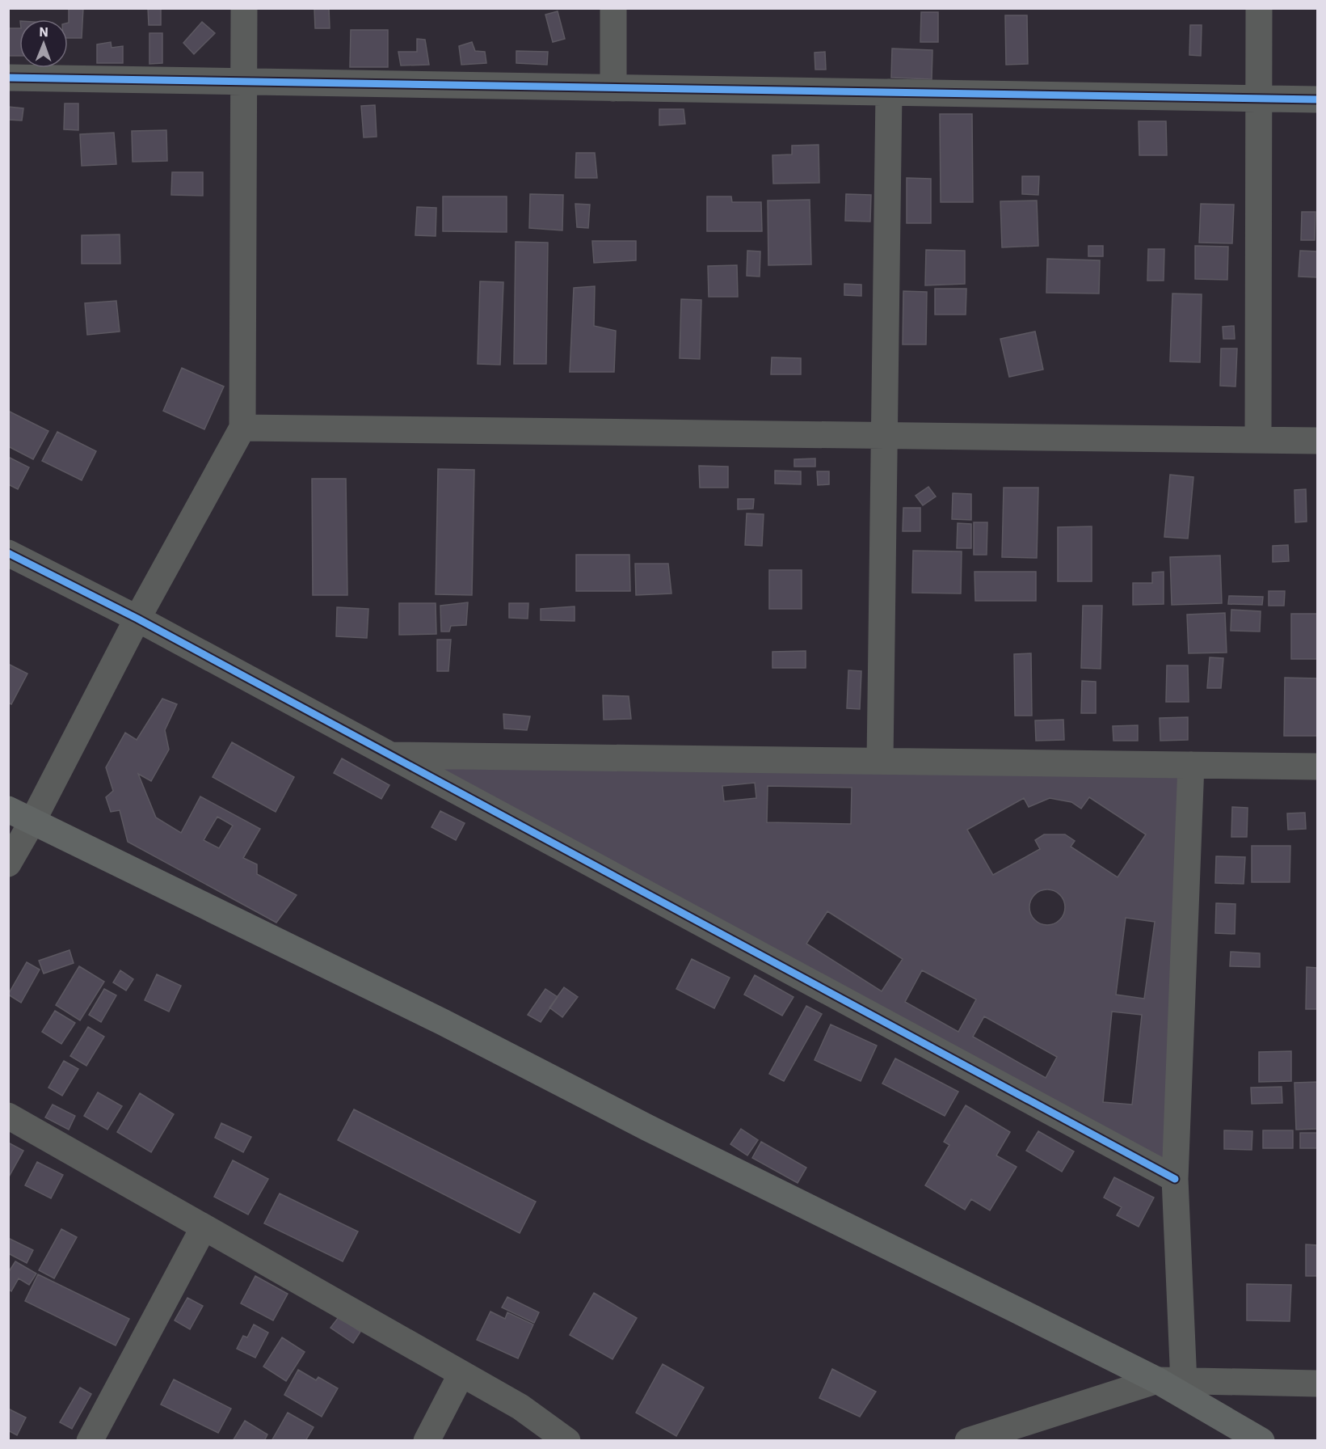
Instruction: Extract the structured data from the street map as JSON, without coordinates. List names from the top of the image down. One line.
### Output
{"north":"top"}
